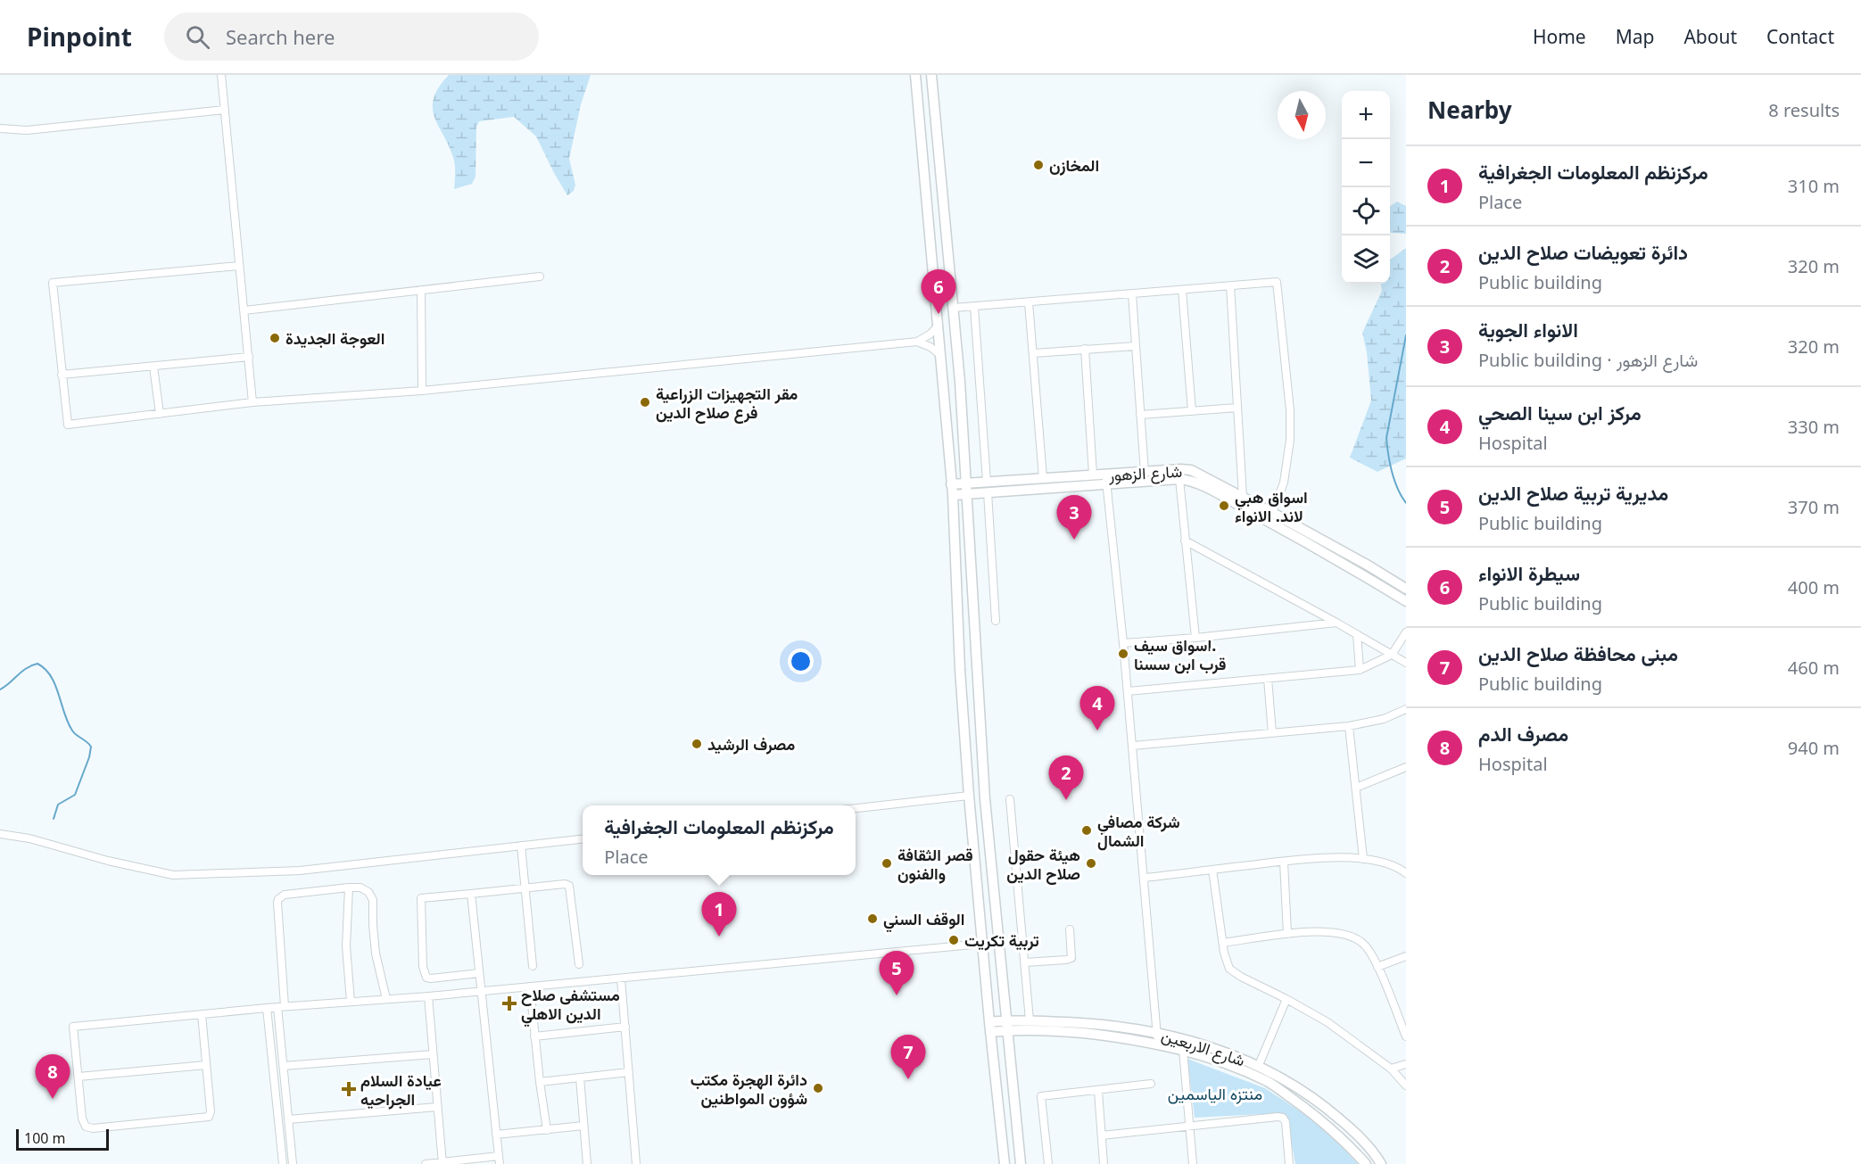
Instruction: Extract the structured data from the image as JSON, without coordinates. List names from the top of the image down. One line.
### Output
{"streets":{"main road":["شارع الزهور","شارع الاربعين"]},"parks":["منتزه الياسمين"],"places":{"other":["المخازن","العوجة الجديدة","مقر التجهيزات الزراعية فرع صلاح الدين","اسواق هبي لاند. الانواء","اسواق سيف. قرب ابن سسنا","مصرف الرشيد","شركة مصافي الشمال","قصر الثقافة والفنون","هيئة حقول صلاح الدين","الوقف السني","تربية تكريت","دائرة الهجرة مكتب شؤون المواطنين"],"health":["مستشفى صلاح الدين الاهلي","عيادة السلام الجراحيه"]},"scale_bar":"100 m","north":"bottom","page":{"header":"Pinpoint","search":"Search here","nav":["Home","Map","About","Contact"],"heading":["Nearby","8 results"],"map_buttons":["+","−"],"list":[{"mark":"1","name":"مركزنظم المعلومات الجغرافية","note":"Place","value":"310 m"},{"mark":"2","name":"دائرة تعويضات صلاح الدين","note":"Public building","value":"320 m"},{"mark":"3","name":"الانواء الجوية","note":"Public building · شارع الزهور","value":"320 m"},{"mark":"4","name":"مركز ابن سينا الصحي","note":"Hospital","value":"330 m"},{"mark":"5","name":"مديرية تربية صلاح الدين","note":"Public building","value":"370 m"},{"mark":"6","name":"سيطرة الانواء","note":"Public building","value":"400 m"},{"mark":"7","name":"مبنى محافظة صلاح الدين","note":"Public building","value":"460 m"},{"mark":"8","name":"مصرف الدم","note":"Hospital","value":"940 m"}],"pins":["6","3","4","2","1","5","7","8"],"popup":["مركزنظم المعلومات الجغرافية","Place"],"scale":"100 m"}}
